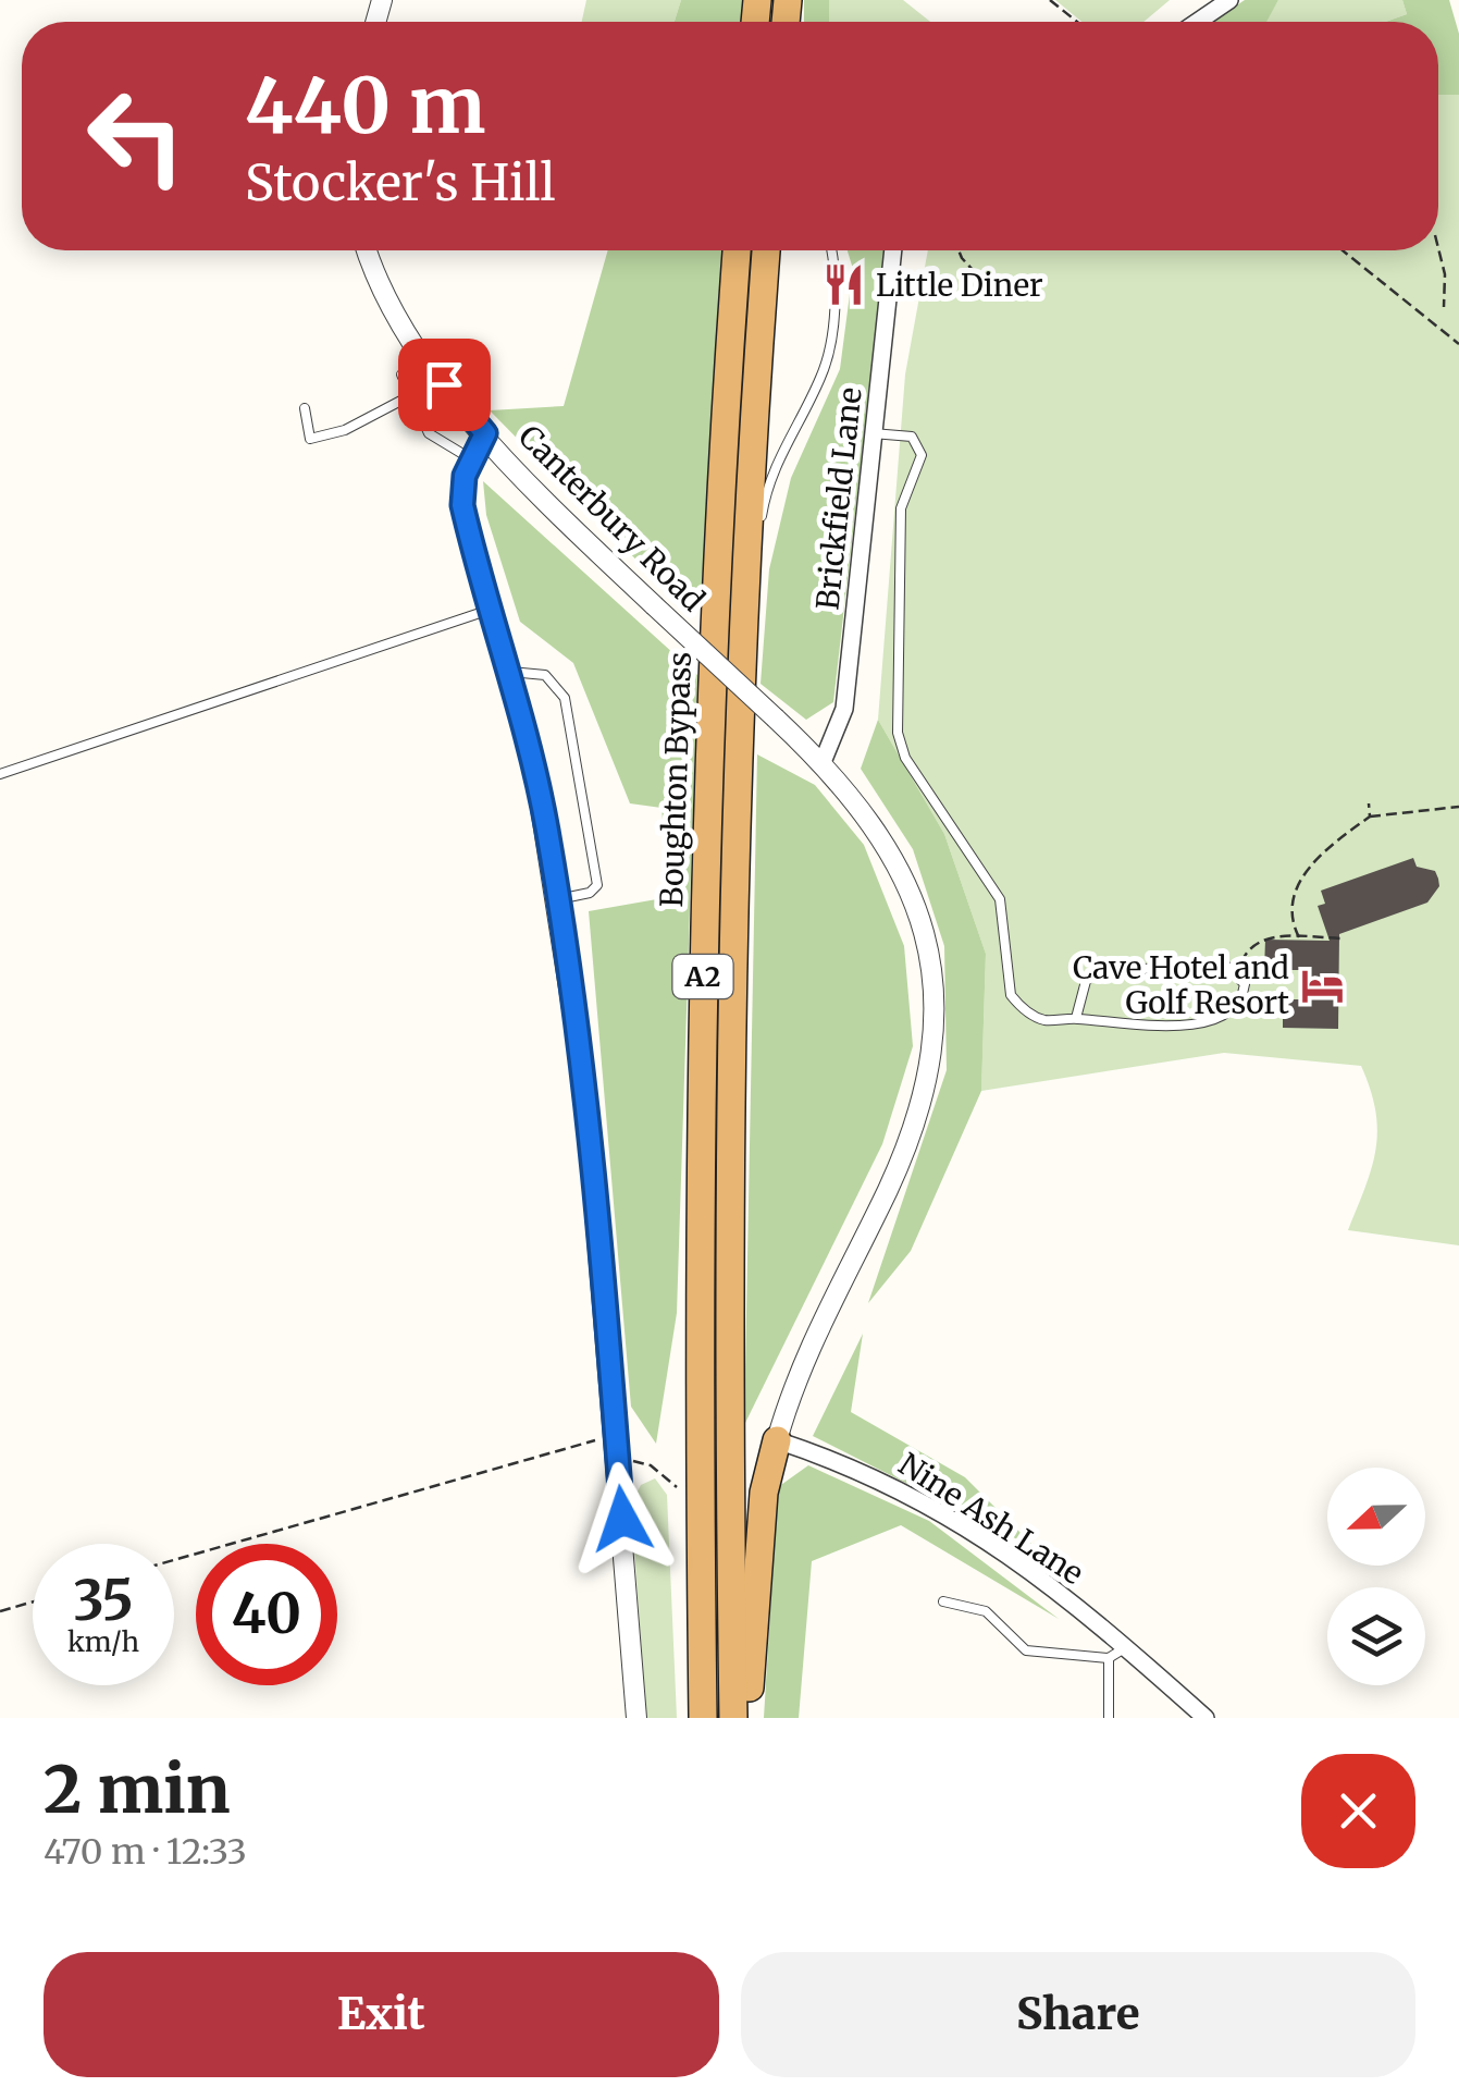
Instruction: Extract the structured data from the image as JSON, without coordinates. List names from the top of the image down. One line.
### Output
{"streets":{"highway":["Boughton Bypass","A2"],"street":["Brickfield Lane","Canterbury Road","Nine Ash Lane"]},"crossings":[["Brickfield Lane","Canterbury Road"],["Canterbury Road","Nine Ash Lane"]],"places":{"restaurant":["Little Diner"],"hotel":["Cave Hotel and Golf Resort"]},"north":"left","page":{"turn":["440 m","Stocker's Hill"],"speed":"35 km/h","limit":"40","heading":["2 min","470 m · 12:33"],"buttons":["Exit","Share"]}}
